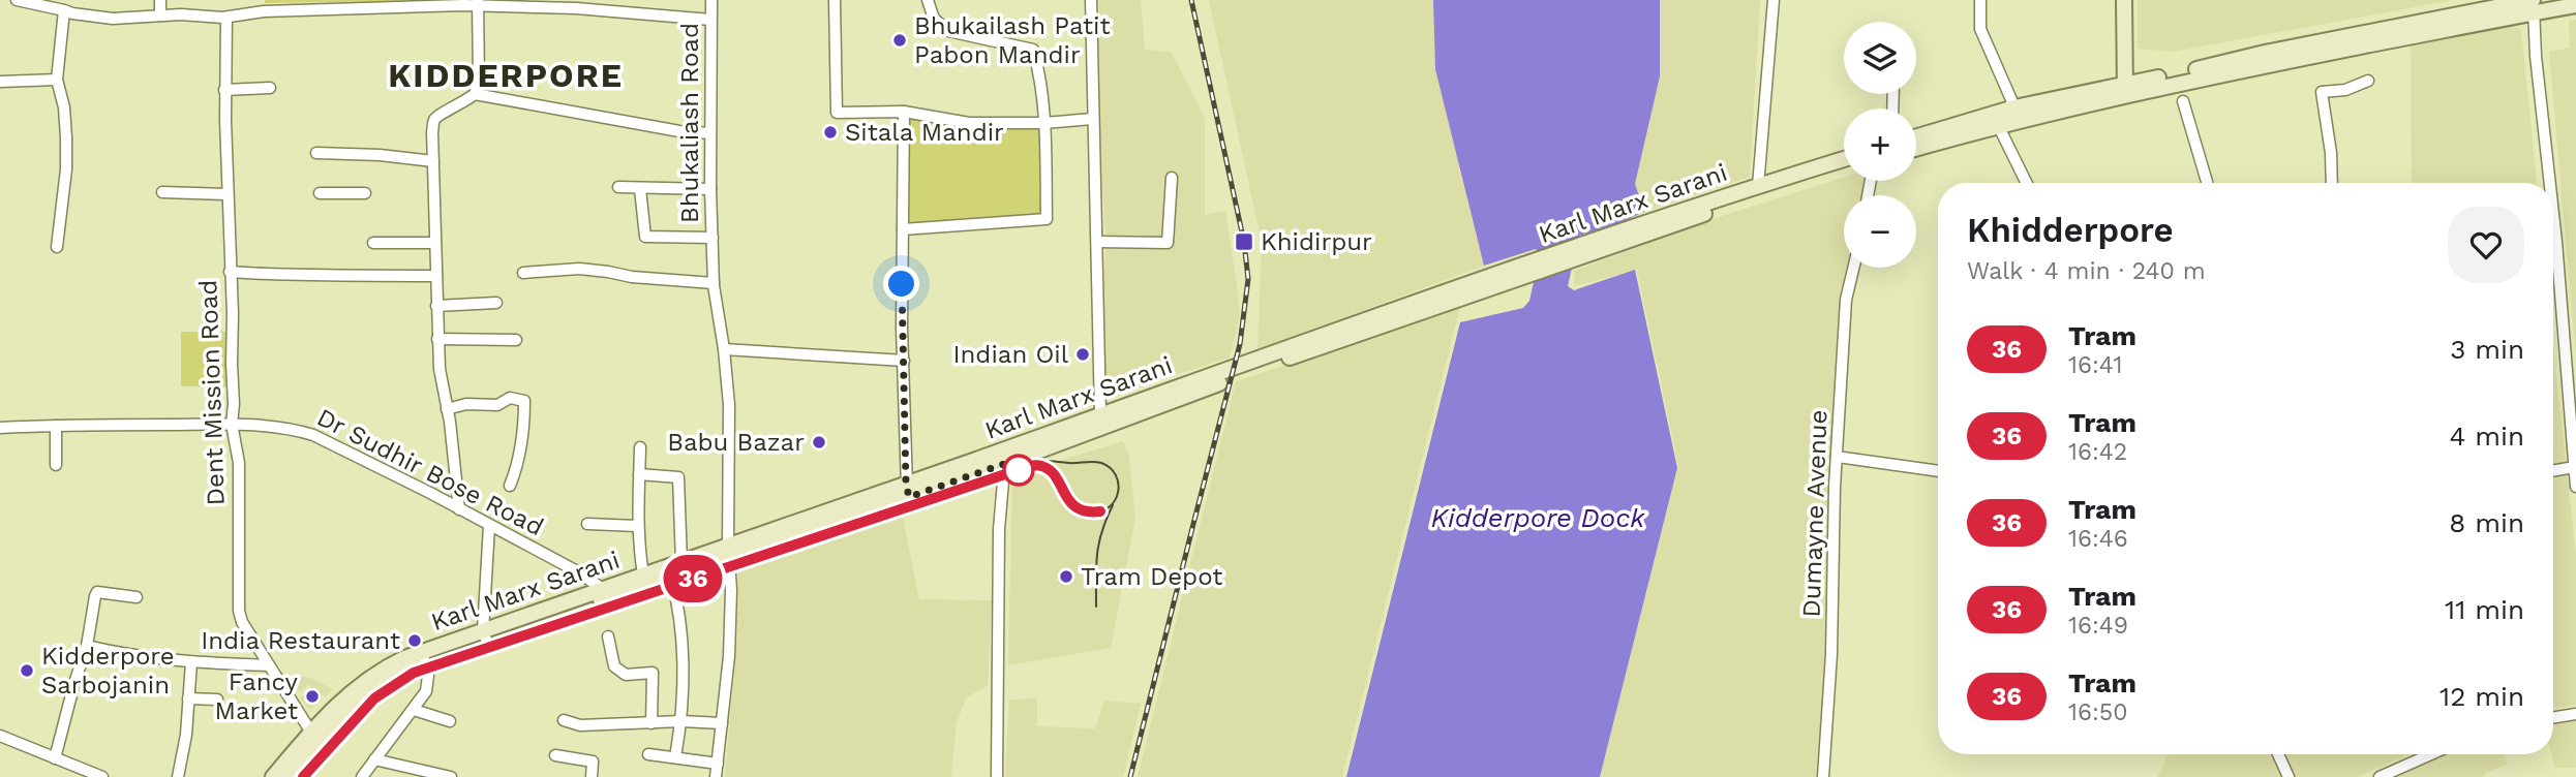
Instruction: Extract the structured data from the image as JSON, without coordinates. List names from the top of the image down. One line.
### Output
{"streets":{"main road":["Karl Marx Sarani"],"street":["Bhukaliash Road","Dent Mission Road","Dr Sudhir Bose Road","Dumayne Avenue"]},"crossings":[["Bhukaliash Road","Karl Marx Sarani"],["Karl Marx Sarani","Dent Mission Road"],["Karl Marx Sarani","Dr Sudhir Bose Road"],["Dent Mission Road","Dr Sudhir Bose Road"]],"districts":["KIDDERPORE"],"water":["Kidderpore Dock"],"places":{"other":["Bhukailash Patit Pabon Mandir","Sitala Mandir","Indian Oil","Babu Bazar","Tram Depot","India Restaurant","Kidderpore Sarbojanin","Fancy Market"],"transit":["Khidirpur"]},"lines":["tram line 36"],"page":{"on_map":"36","map_buttons":["+","−"],"heading":["Khidderpore","Walk · 4 min · 240 m"],"list":[{"mark":"36","name":"Tram","note":"16:41","value":"3 min"},{"mark":"36","name":"Tram","note":"16:42","value":"4 min"},{"mark":"36","name":"Tram","note":"16:46","value":"8 min"},{"mark":"36","name":"Tram","note":"16:49","value":"11 min"},{"mark":"36","name":"Tram","note":"16:50","value":"12 min"}]}}
